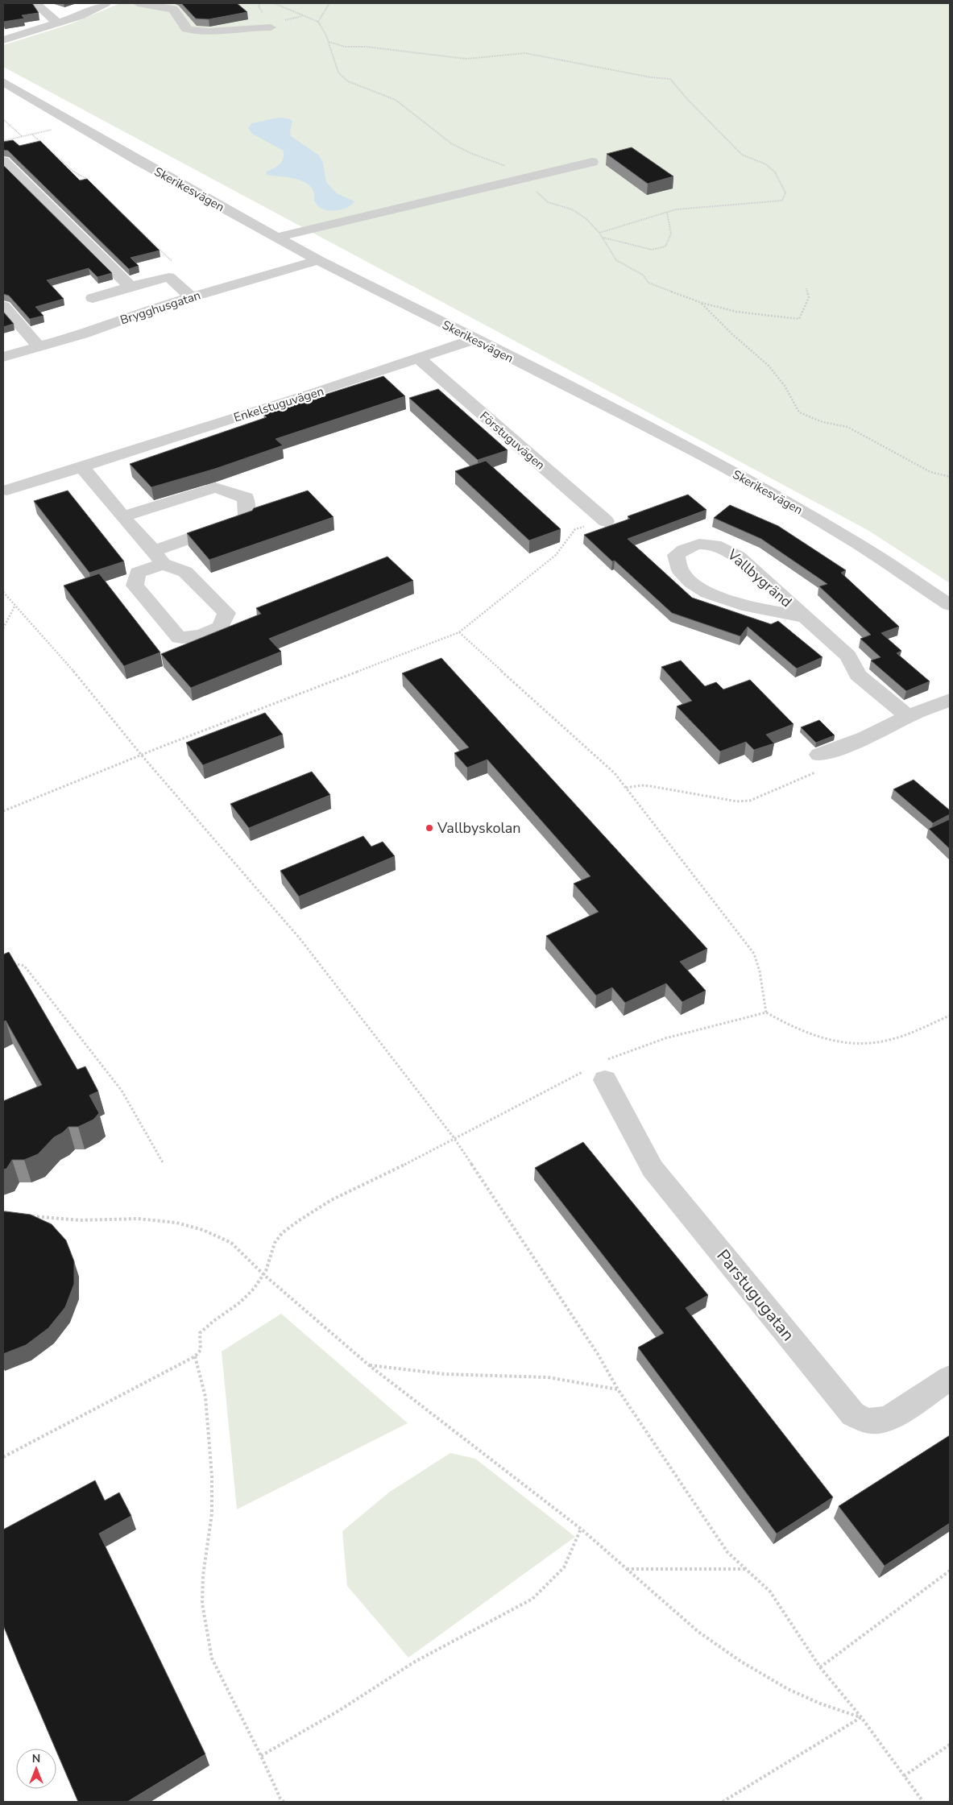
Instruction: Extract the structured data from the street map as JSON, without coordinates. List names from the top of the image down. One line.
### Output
{"streets":{"street":["Skerikesvägen","Brygghusgatan","Enkelstuguvägen","Förstuguvägen","Vallbygränd","Parstugugatan"]},"crossings":[["Skerikesvägen","Brygghusgatan"],["Skerikesvägen","Enkelstuguvägen"],["Enkelstuguvägen","Förstuguvägen"]],"places":["Vallbyskolan"],"north":"top"}
